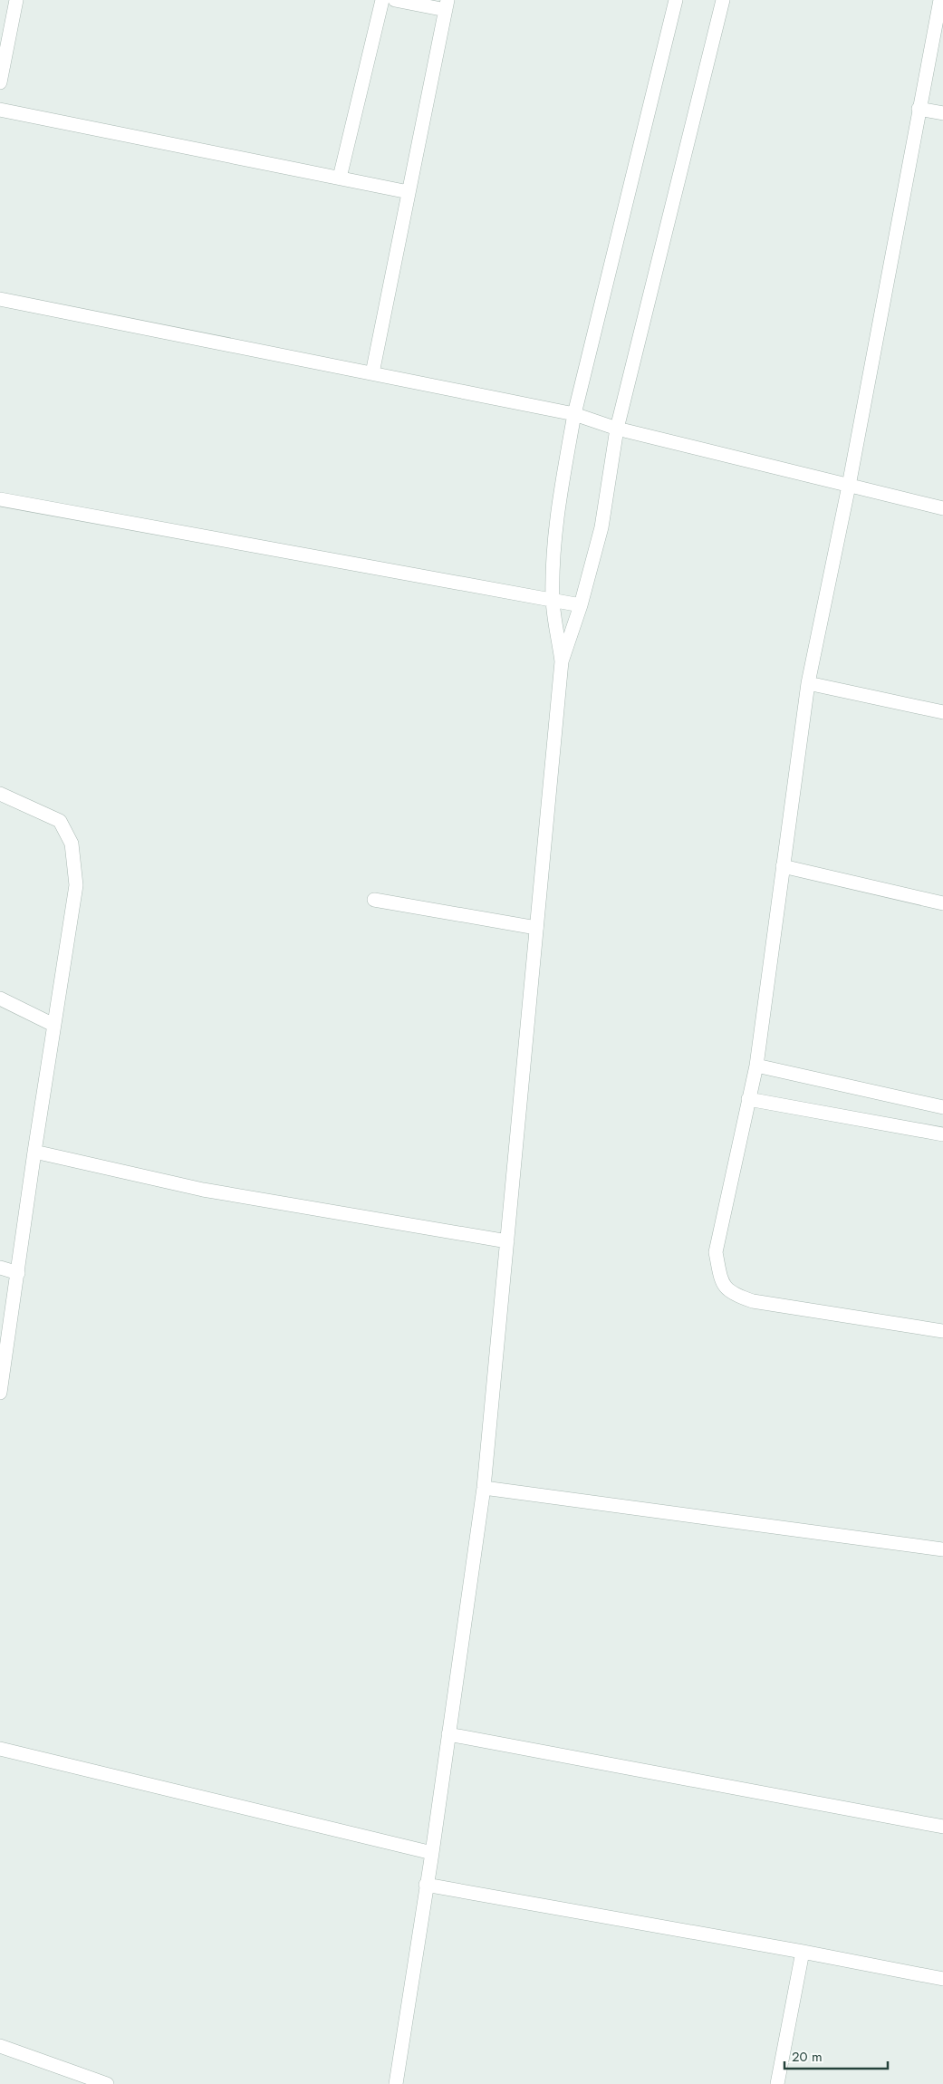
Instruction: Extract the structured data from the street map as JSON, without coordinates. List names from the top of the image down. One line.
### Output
{"scale_bar":"20 m"}
